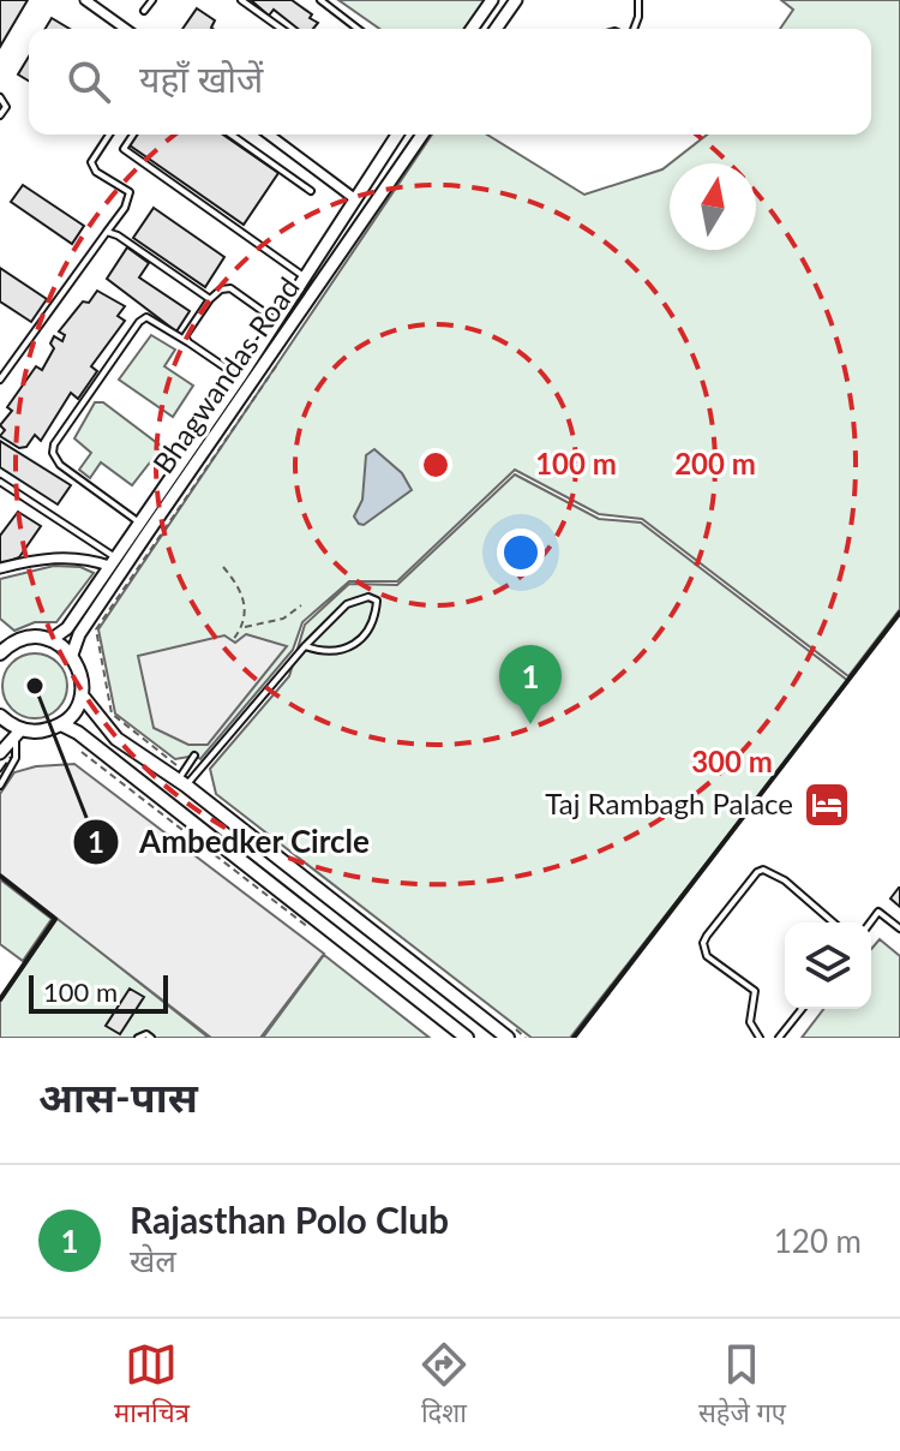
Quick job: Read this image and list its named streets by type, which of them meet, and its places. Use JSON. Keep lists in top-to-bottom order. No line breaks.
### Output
{"streets":{"street":["Bhagwandas Road"]},"places":{"other":["Ambedker Circle"],"hotel":["Taj Rambagh Palace"]},"scale_bar":"100 m","north":"top","page":{"search":"यहाँ खोजें","pins":"1","scale":"100 m","heading":"आस-पास","list":[{"mark":"1","name":"Rajasthan Polo Club","note":"खेल","value":"120 m"}],"nav":["मानचित्र","दिशा","सहेजे गए"]},"rings":["100 m","200 m","300 m"]}
